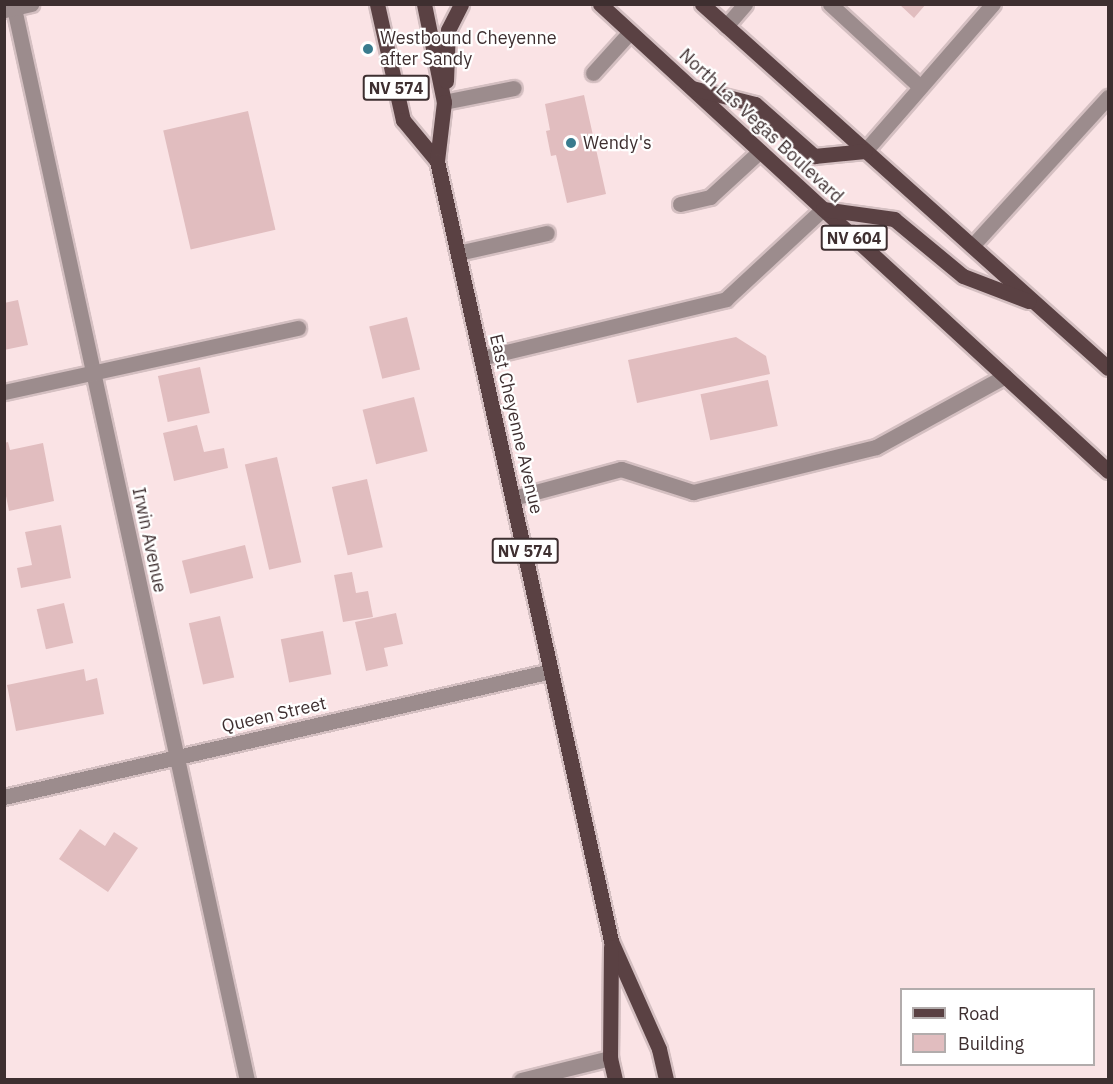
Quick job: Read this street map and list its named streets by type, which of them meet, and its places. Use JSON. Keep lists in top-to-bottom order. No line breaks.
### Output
{"streets":{"main road":["NV 574","North Las Vegas Boulevard","NV 604","East Cheyenne Avenue"],"street":["Irwin Avenue","Queen Street"]},"crossings":[["East Cheyenne Avenue","Queen Street"],["Irwin Avenue","Queen Street"]],"places":["Westbound Cheyenne after Sandy","Wendy's"],"legend":["Road","Building"]}
